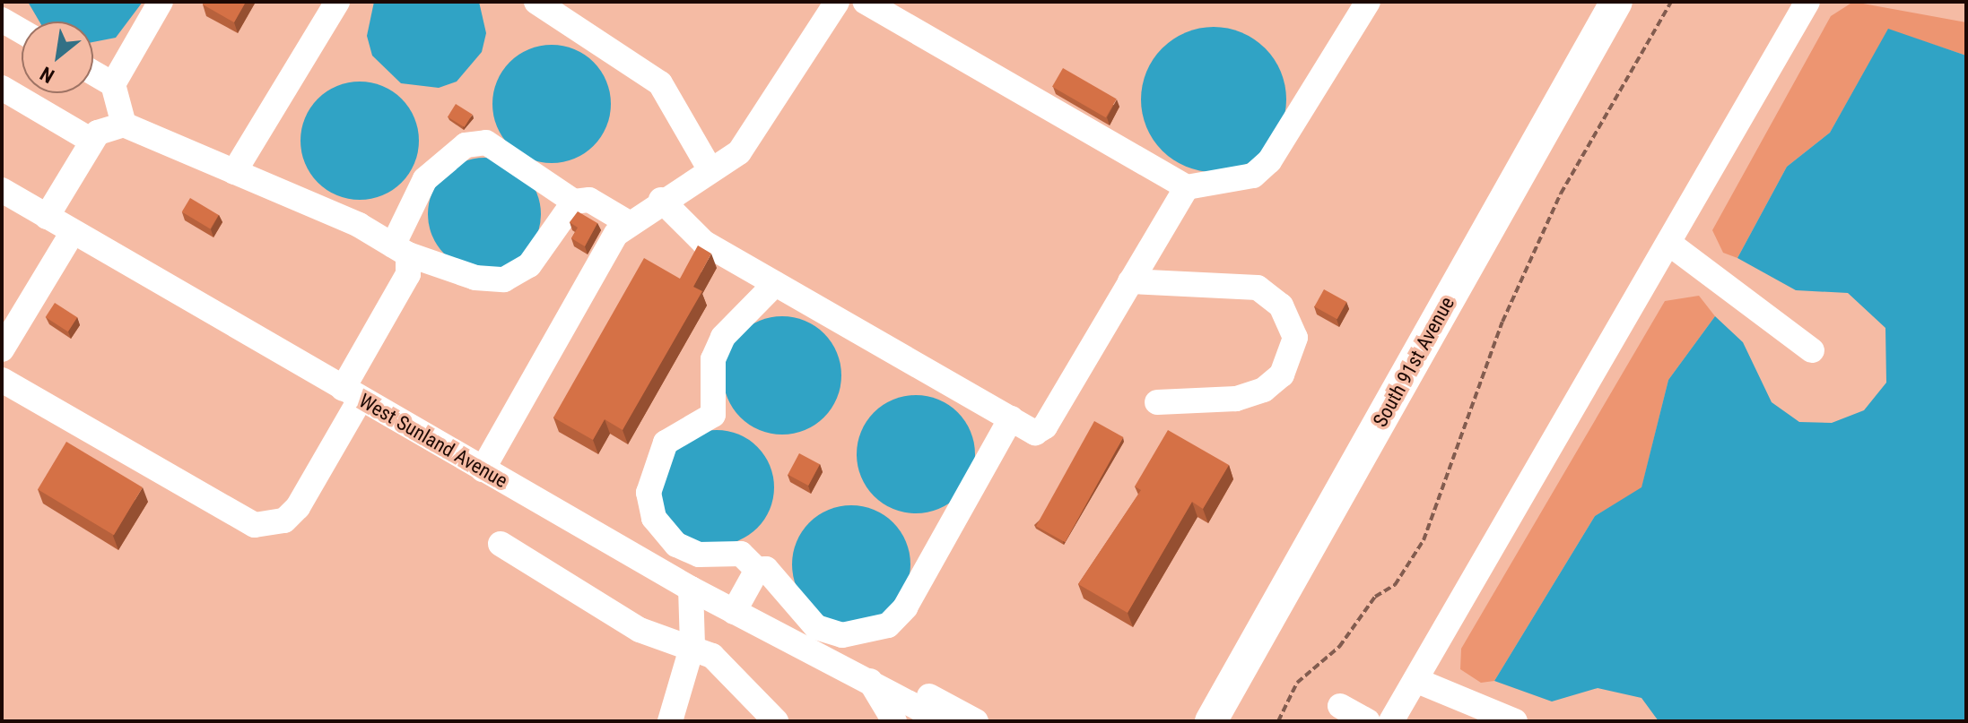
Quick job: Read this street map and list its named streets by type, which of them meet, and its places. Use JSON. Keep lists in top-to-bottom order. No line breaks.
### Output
{"streets":{"main road":["South 91st Avenue"],"street":["West Sunland Avenue"]},"north":"bottom left"}
